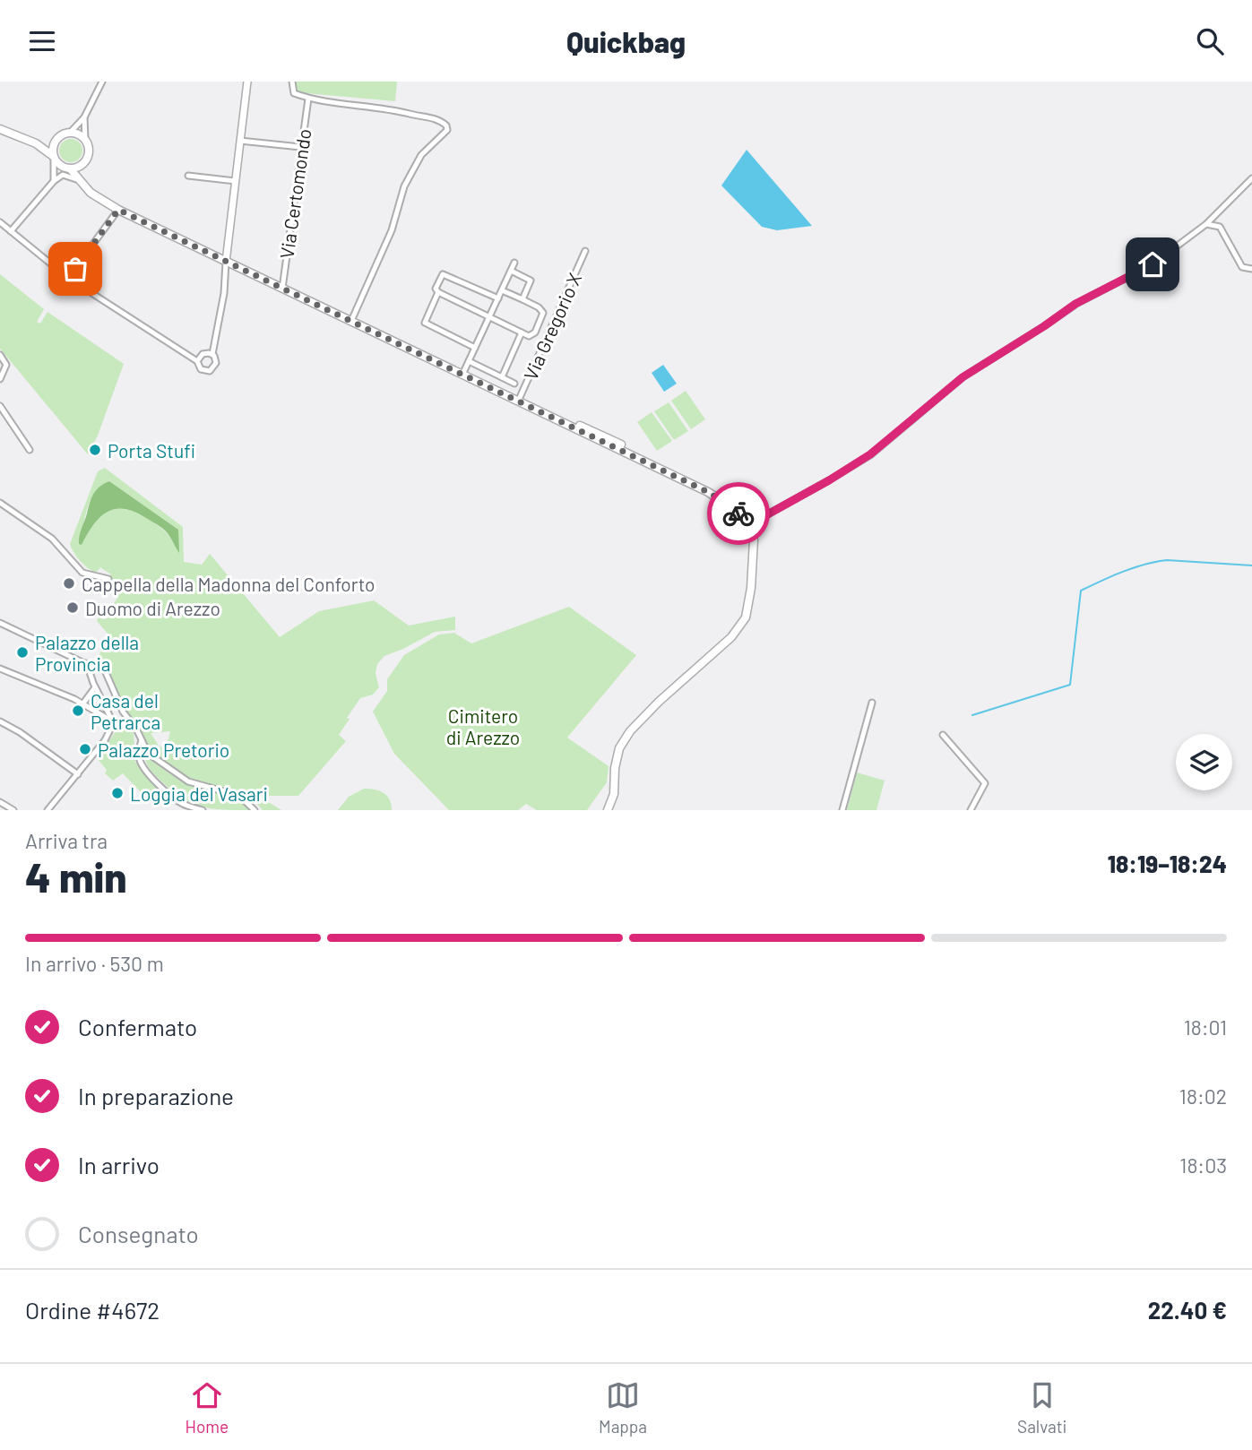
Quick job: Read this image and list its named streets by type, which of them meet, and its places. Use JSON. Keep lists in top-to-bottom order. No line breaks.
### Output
{"streets":{"street":["Via Certomondo","Via Gregorio X"]},"parks":["Cimitero di Arezzo"],"places":["Porta Stufi","Cappella della Madonna del Conforto","Duomo di Arezzo","Palazzo della Provincia","Casa del Petrarca","Palazzo Pretorio","Loggia del Vasari"],"page":{"header":"Quickbag","heading":["4 min","Arriva tra","18:19–18:24"],"panel":["Ordine #4672","22.40 €"],"bar":"In arrivo · 530 m","list":[["Confermato","18:01"],["In preparazione","18:02"],["In arrivo","18:03"],"Consegnato"],"tabs":["Home","Mappa","Salvati"]}}
